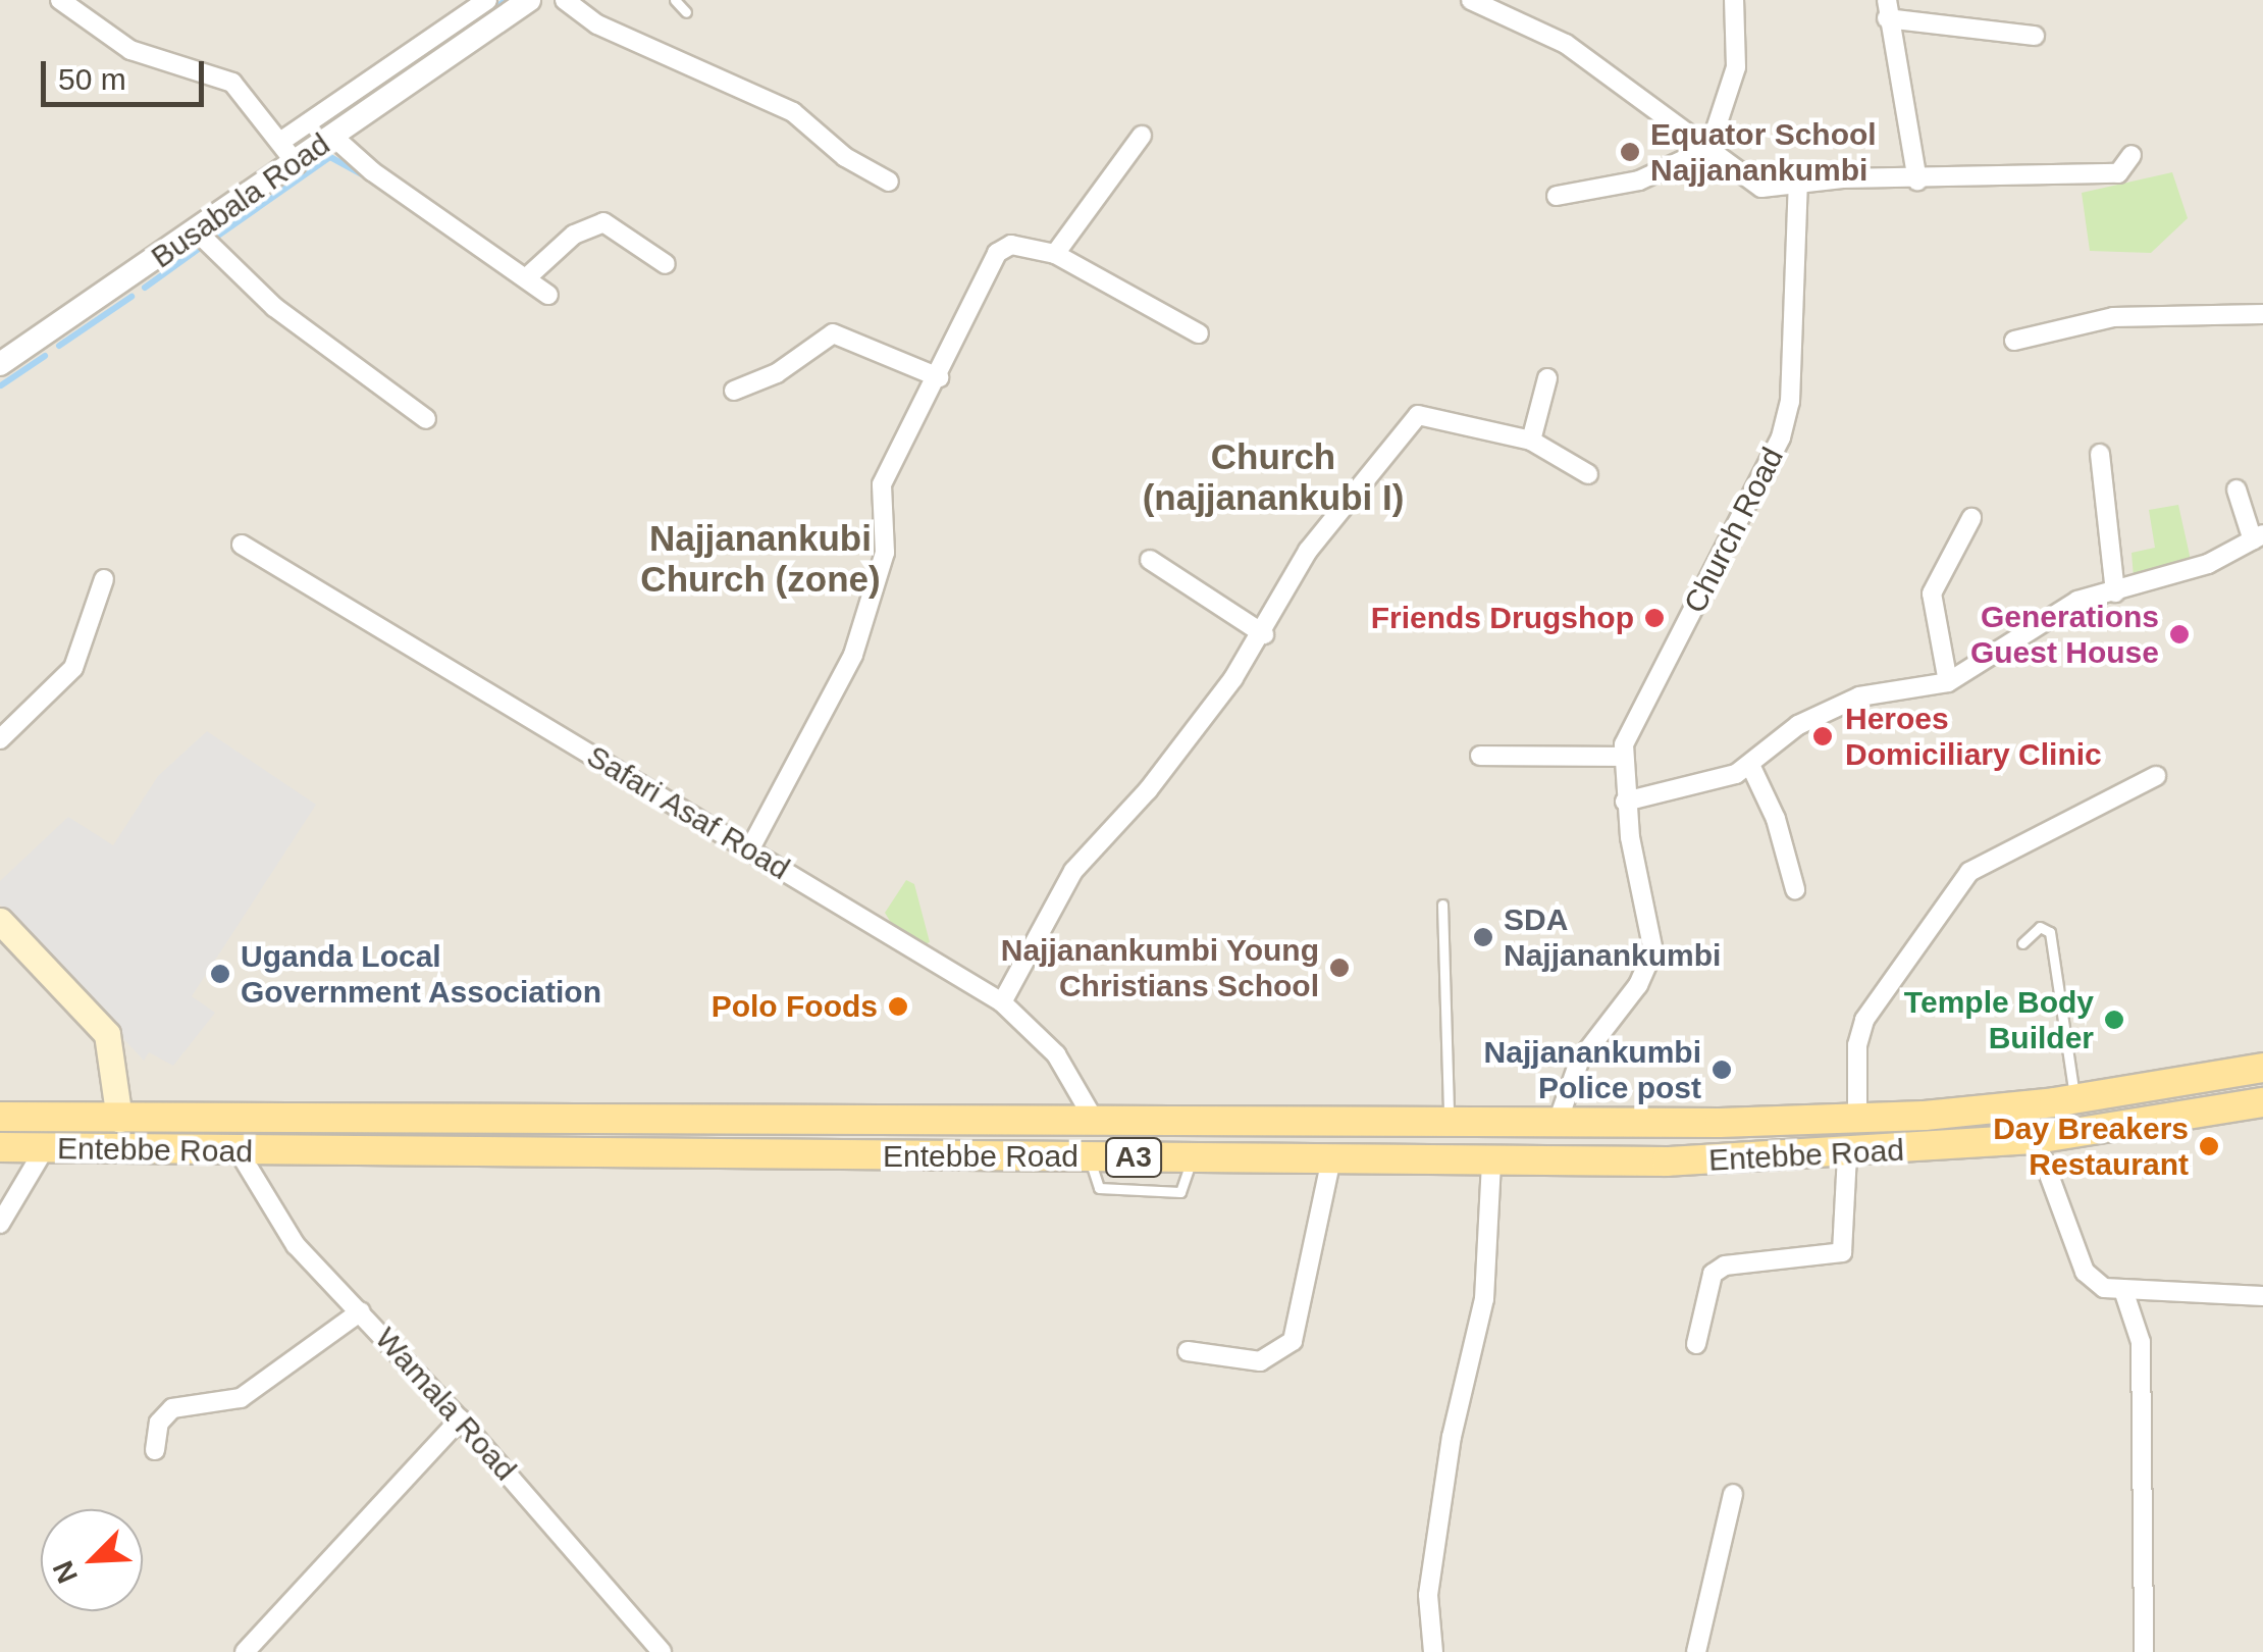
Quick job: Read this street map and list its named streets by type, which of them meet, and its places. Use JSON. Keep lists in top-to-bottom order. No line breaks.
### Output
{"streets":{"main road":["Entebbe Road","A3"],"street":["Busabala Road","Church Road","Safari Asaf Road","Wamala Road"]},"crossings":[["Church Road","Entebbe Road"],["Safari Asaf Road","Entebbe Road"],["Entebbe Road","Wamala Road"]],"districts":["Church (najjanankubi I)","Najjanankubi Church (zone)"],"places":["Equator School Najjanankumbi","Friends Drugshop","Generations Guest House","Heroes Domiciliary Clinic","SDA Najjanankumbi","Najjanankumbi Young Christians School","Uganda Local Government Association","Polo Foods","Temple Body Builder","Najjanankumbi Police post","Day Breakers Restaurant"],"scale_bar":"50 m","north":"bottom left"}
